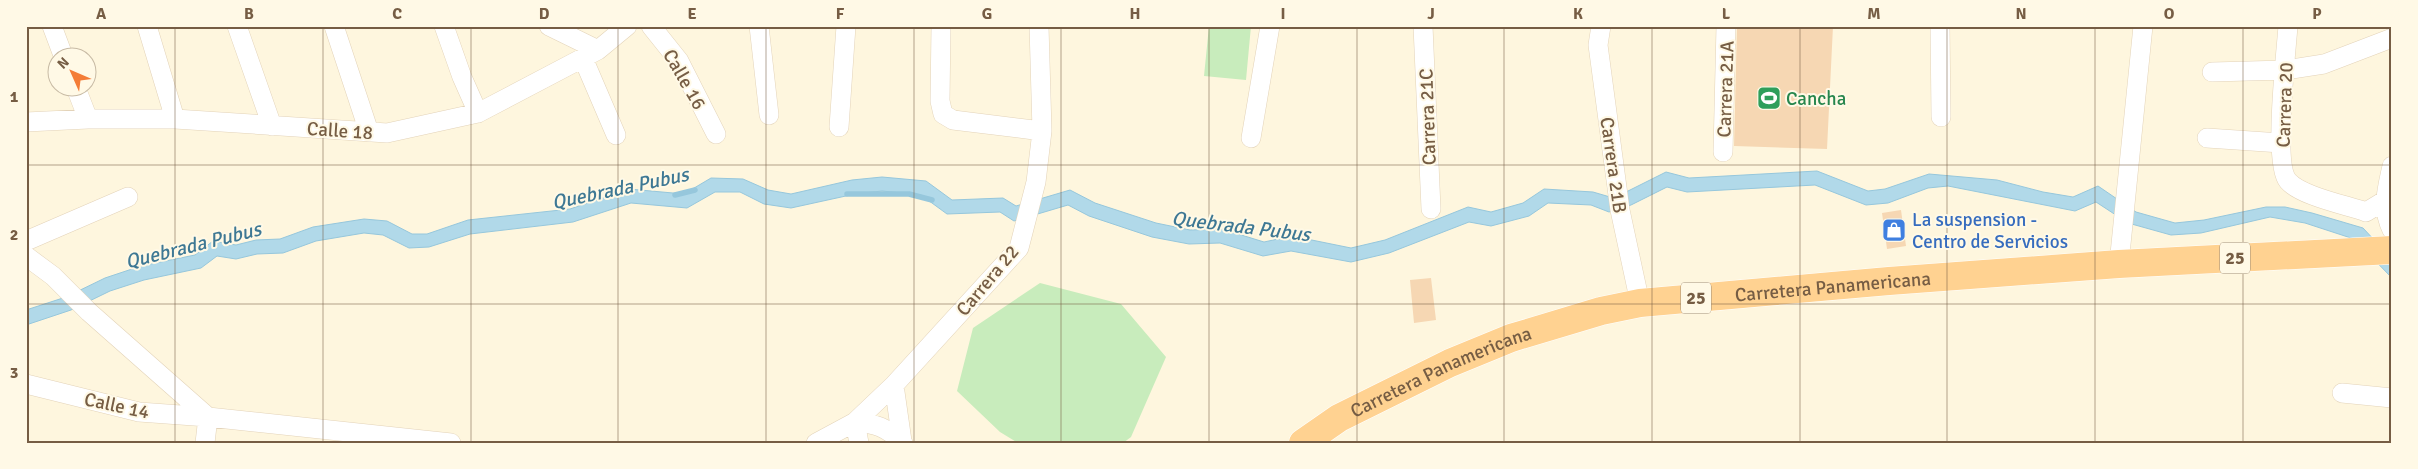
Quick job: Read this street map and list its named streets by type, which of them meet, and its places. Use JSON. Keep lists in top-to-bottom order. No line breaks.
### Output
{"streets":{"highway":["25","Carretera Panamericana"],"street":["Calle 16","Carrera 21A","Carrera 20","Carrera 21C","Calle 18","Carrera 21B","Carrera 22","Calle 14"]},"crossings":[["Carrera 21B","Carretera Panamericana"]],"water":["Quebrada Pubus"],"places":{"sports":["Cancha"],"shop":["La suspension - Centro de Servicios"]},"north":"top left","grid":{"columns":["A","B","C","D","E","F","G","H","I","J","K","L","M","N","O","P"],"rows":["1","2","3"]}}
